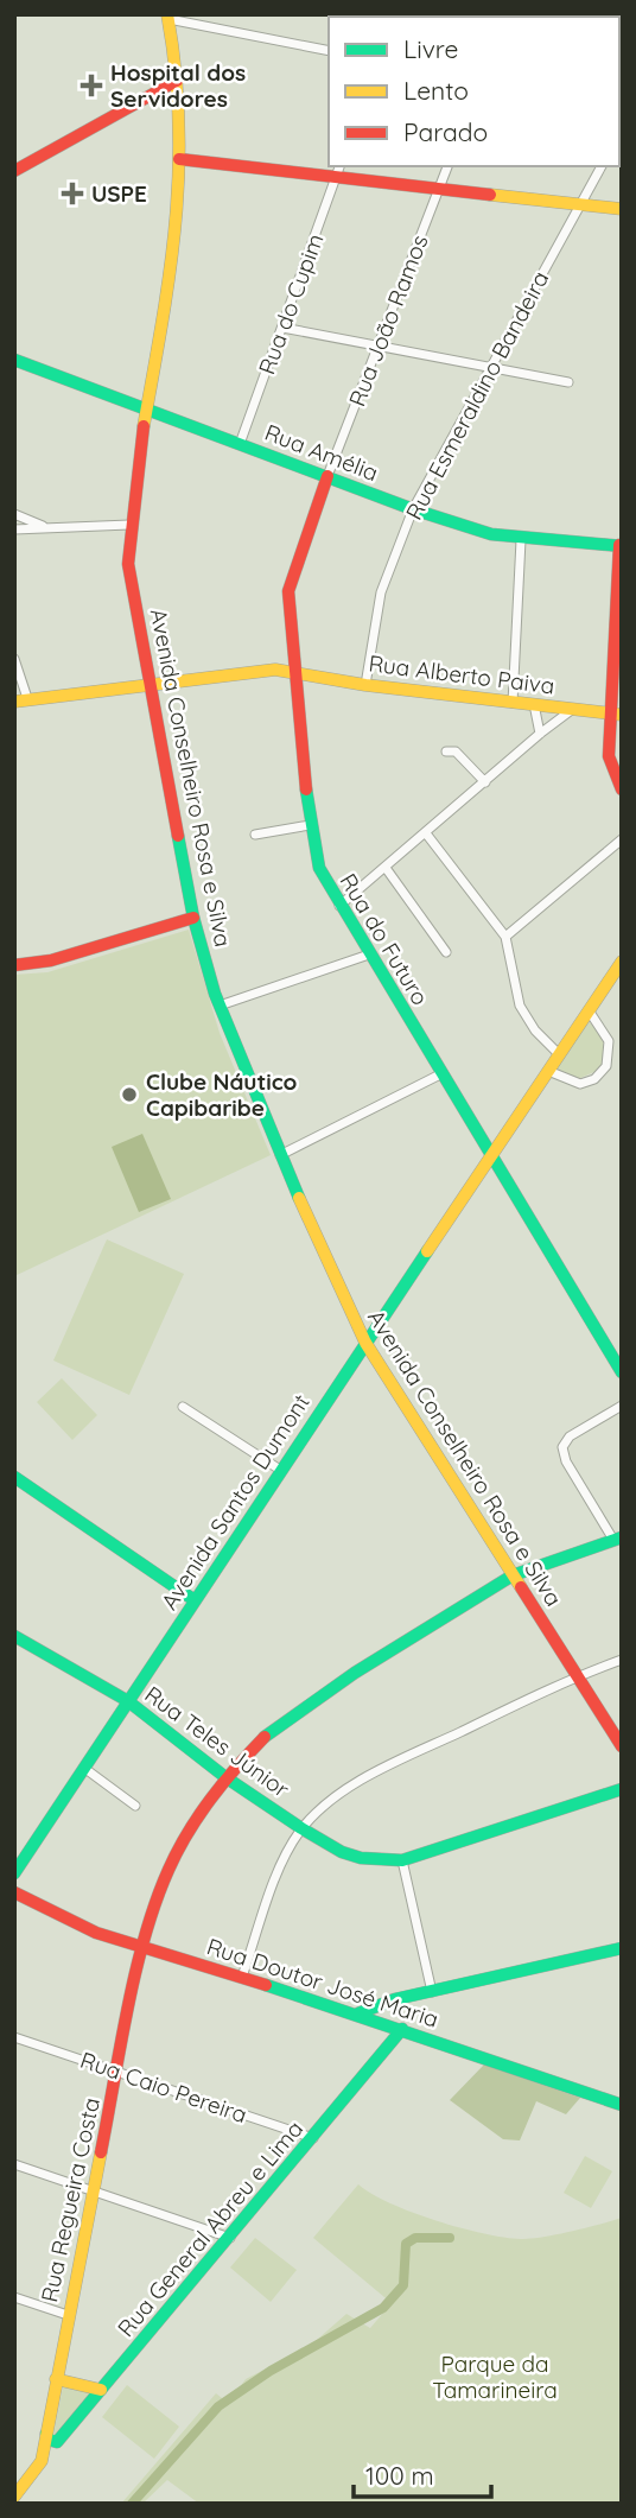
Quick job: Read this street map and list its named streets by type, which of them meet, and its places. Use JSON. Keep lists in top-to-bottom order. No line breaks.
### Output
{"streets":{"street":["Rua do Cupim","Rua João Ramos","Rua Esmeraldino Bandeira","Rua Amélia","Rua Alberto Paiva","Avenida Conselheiro Rosa e Silva","Rua do Futuro","Avenida Santos Dumont","Rua Teles Júnior","Rua Doutor José Maria","Rua Caio Pereira","Rua Regueira Costa","Rua General Abreu e Lima"]},"crossings":[["Rua do Cupim","Rua Amélia"],["Rua João Ramos","Rua Amélia"],["Rua João Ramos","Rua do Futuro"],["Rua Esmeraldino Bandeira","Rua Amélia"],["Rua Esmeraldino Bandeira","Rua Alberto Paiva"],["Rua Amélia","Avenida Conselheiro Rosa e Silva"],["Rua Amélia","Rua do Futuro"],["Rua Alberto Paiva","Avenida Conselheiro Rosa e Silva"],["Rua Alberto Paiva","Rua do Futuro"],["Avenida Conselheiro Rosa e Silva","Avenida Santos Dumont"],["Avenida Conselheiro Rosa e Silva","Rua Regueira Costa"],["Rua do Futuro","Avenida Santos Dumont"],["Avenida Santos Dumont","Rua Teles Júnior"],["Rua Teles Júnior","Rua Regueira Costa"],["Rua Doutor José Maria","Rua Regueira Costa"],["Rua Doutor José Maria","Rua General Abreu e Lima"],["Rua Caio Pereira","Rua Regueira Costa"],["Rua Caio Pereira","Rua General Abreu e Lima"],["Rua Regueira Costa","Rua General Abreu e Lima"]],"parks":["Parque da Tamarineira"],"places":{"health":["Hospital dos Servidores","USPE"],"other":["Clube Náutico Capibaribe"]},"legend":["Livre","Lento","Parado"],"scale_bar":"100 m"}
